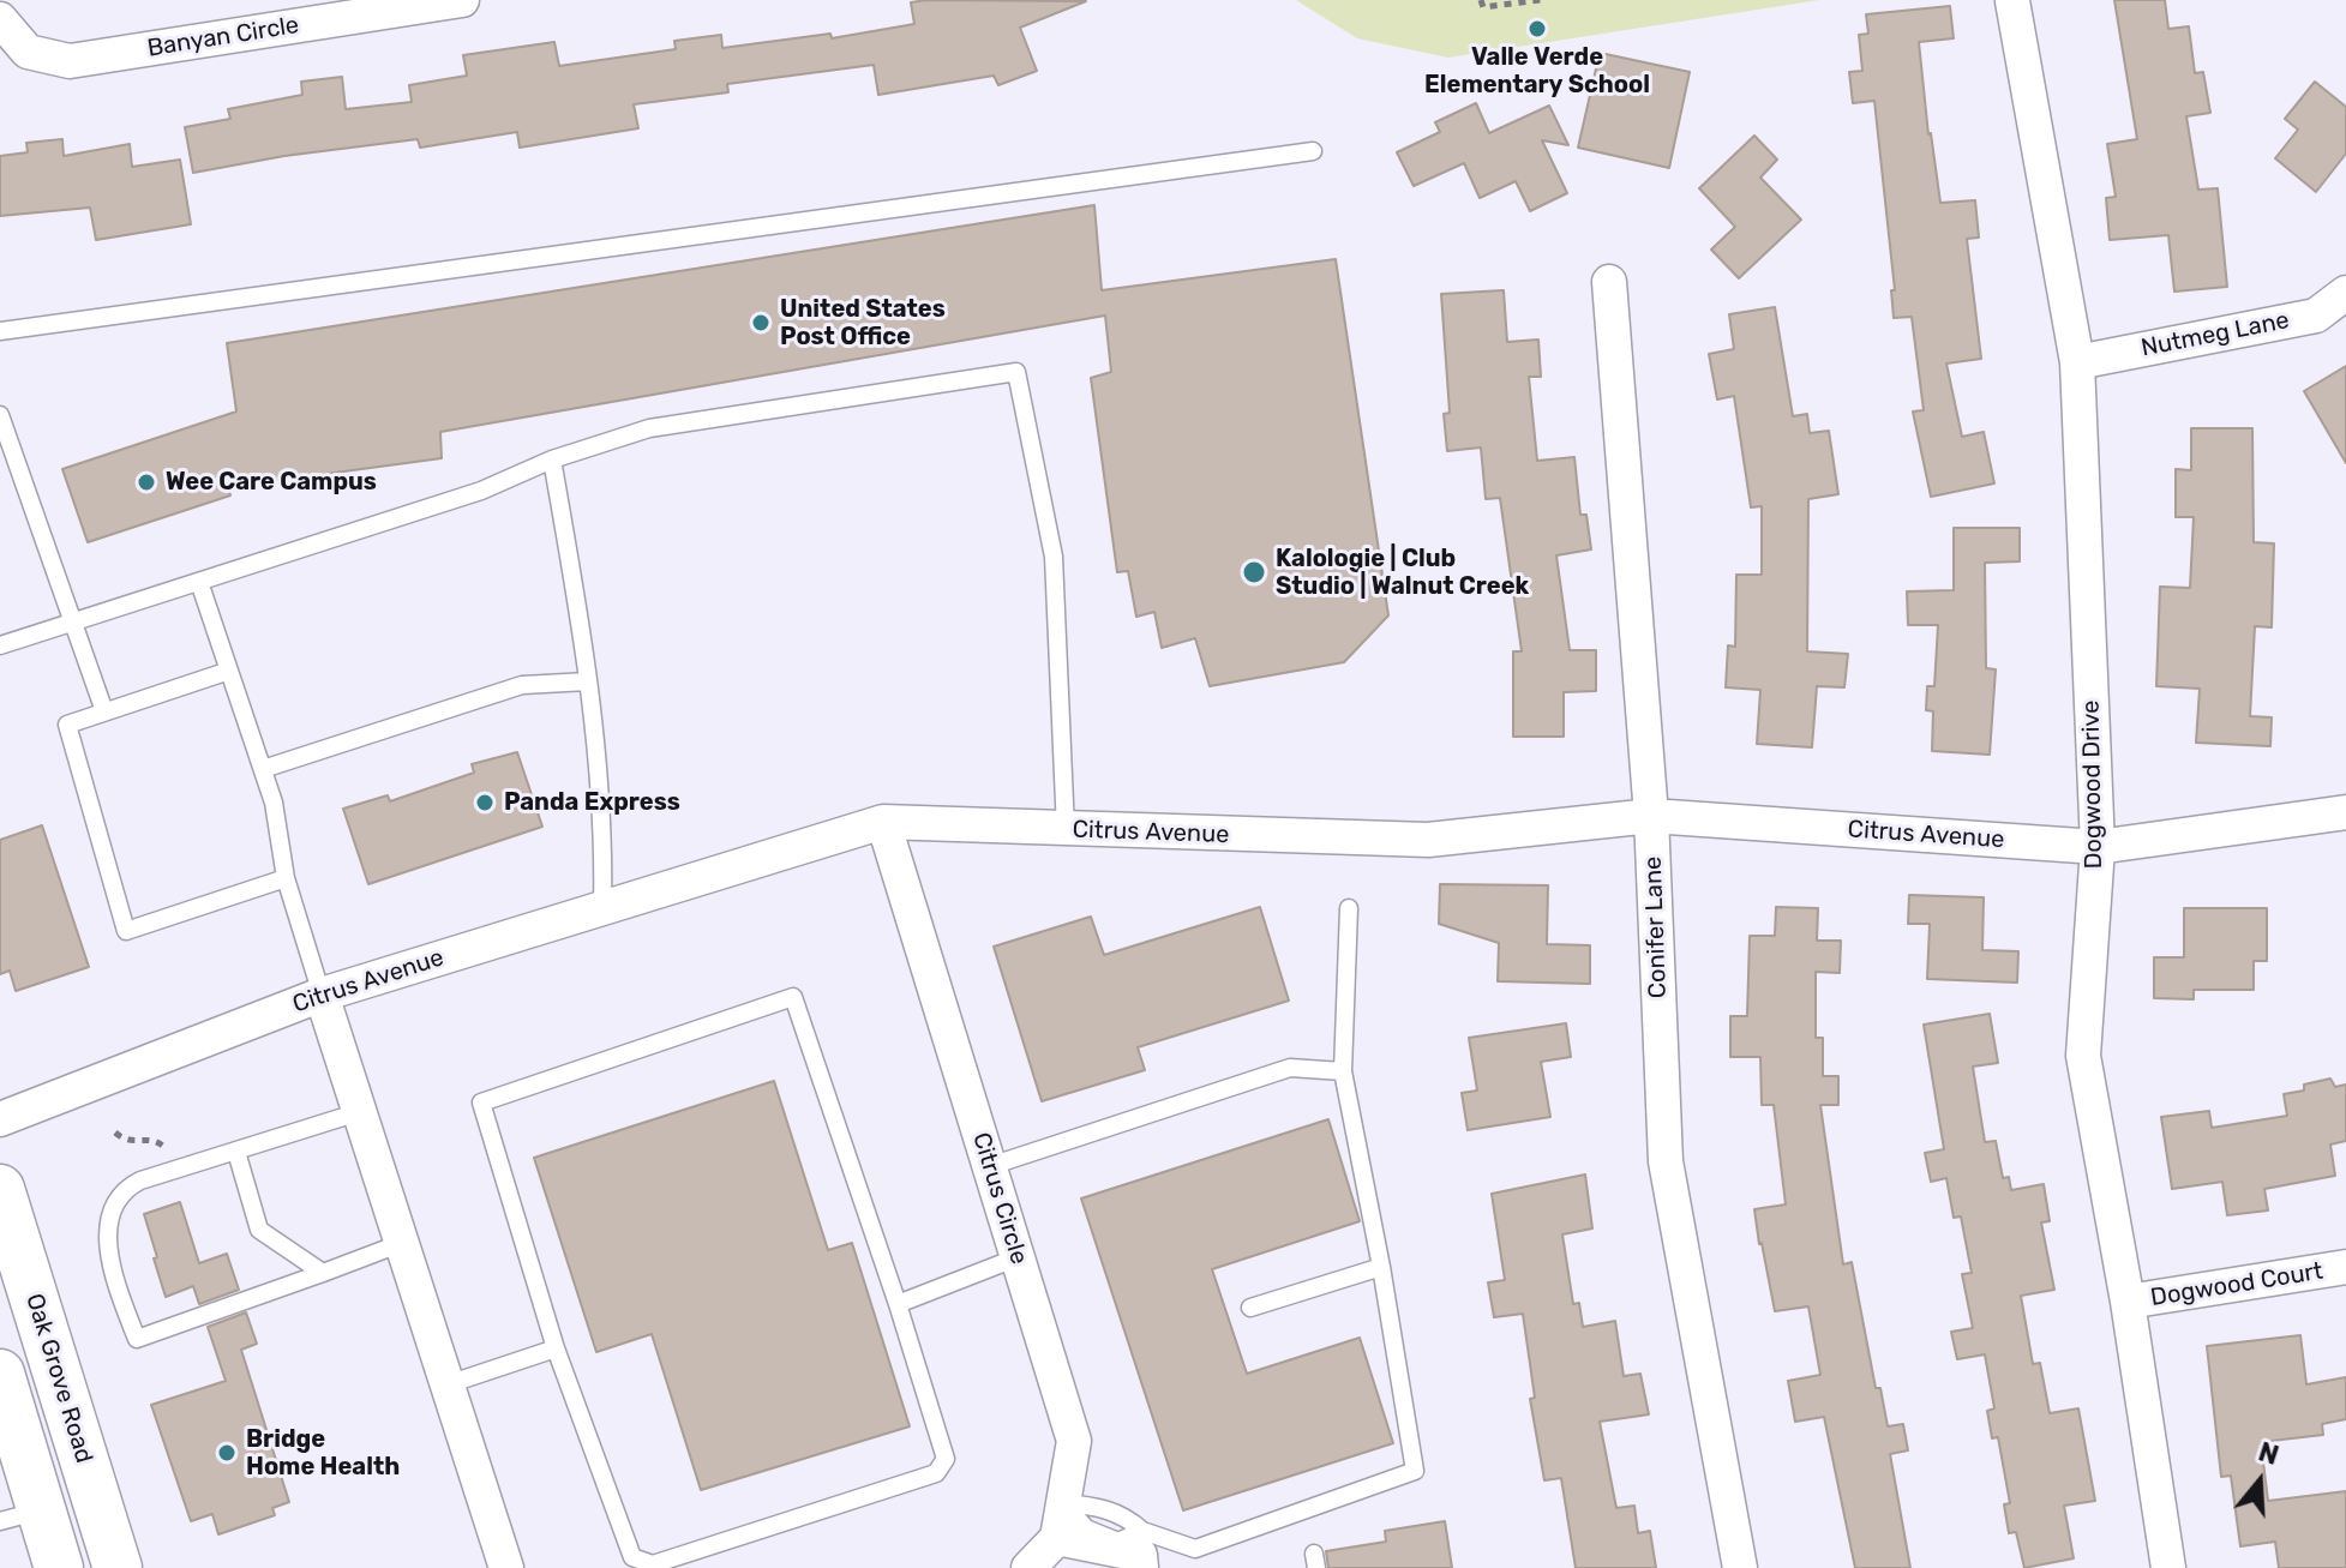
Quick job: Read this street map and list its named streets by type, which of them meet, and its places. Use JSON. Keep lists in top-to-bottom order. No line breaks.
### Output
{"streets":{"main road":["Oak Grove Road"],"street":["Banyan Circle","Nutmeg Lane","Dogwood Drive","Citrus Avenue","Conifer Lane","Citrus Circle","Dogwood Court"]},"crossings":[["Nutmeg Lane","Dogwood Drive"],["Dogwood Drive","Citrus Avenue"],["Dogwood Drive","Dogwood Court"],["Citrus Avenue","Conifer Lane"],["Citrus Avenue","Citrus Circle"]],"places":["Valle Verde Elementary School","United States Post Office","Wee Care Campus","Kalologie | Club Studio | Walnut Creek","Panda Express","Bridge Home Health"],"north":"top"}
